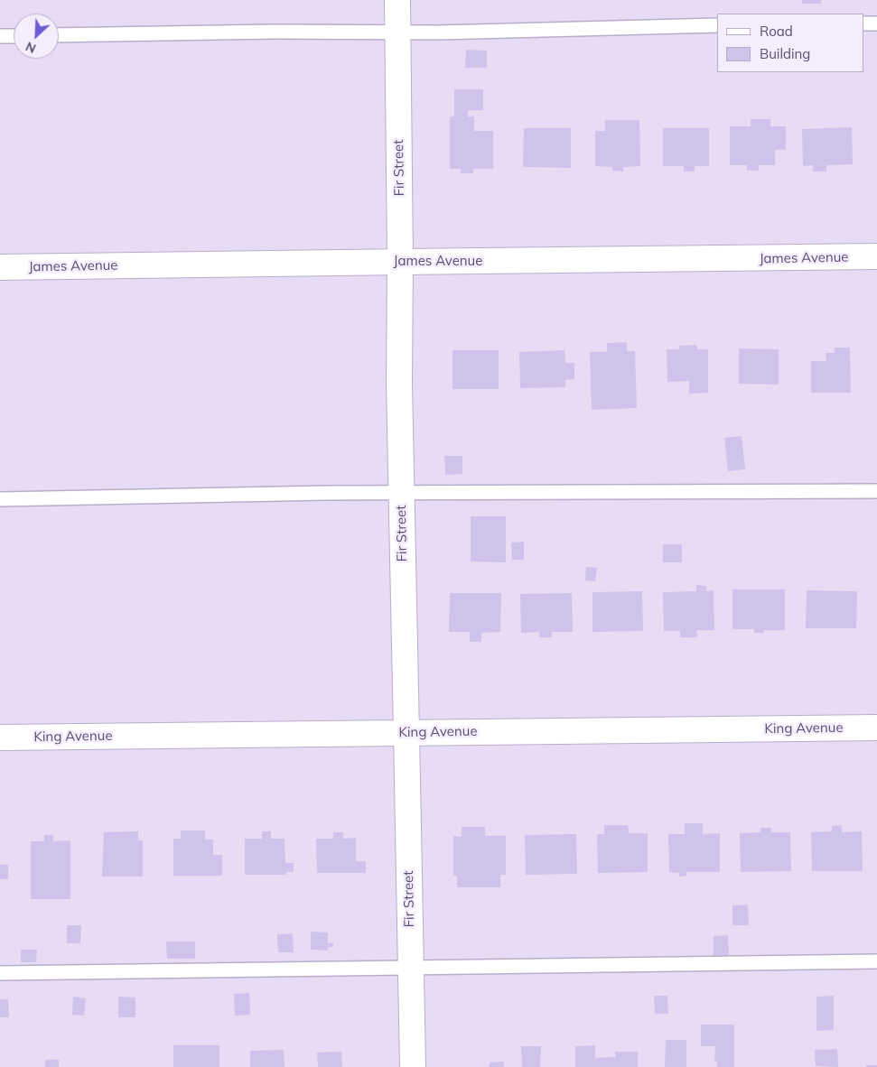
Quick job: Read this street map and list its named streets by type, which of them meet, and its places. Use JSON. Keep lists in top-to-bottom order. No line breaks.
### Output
{"streets":{"street":["Fir Street","James Avenue","King Avenue"]},"crossings":[["Fir Street","James Avenue"],["Fir Street","King Avenue"]],"legend":["Road","Building"],"north":"bottom left"}
